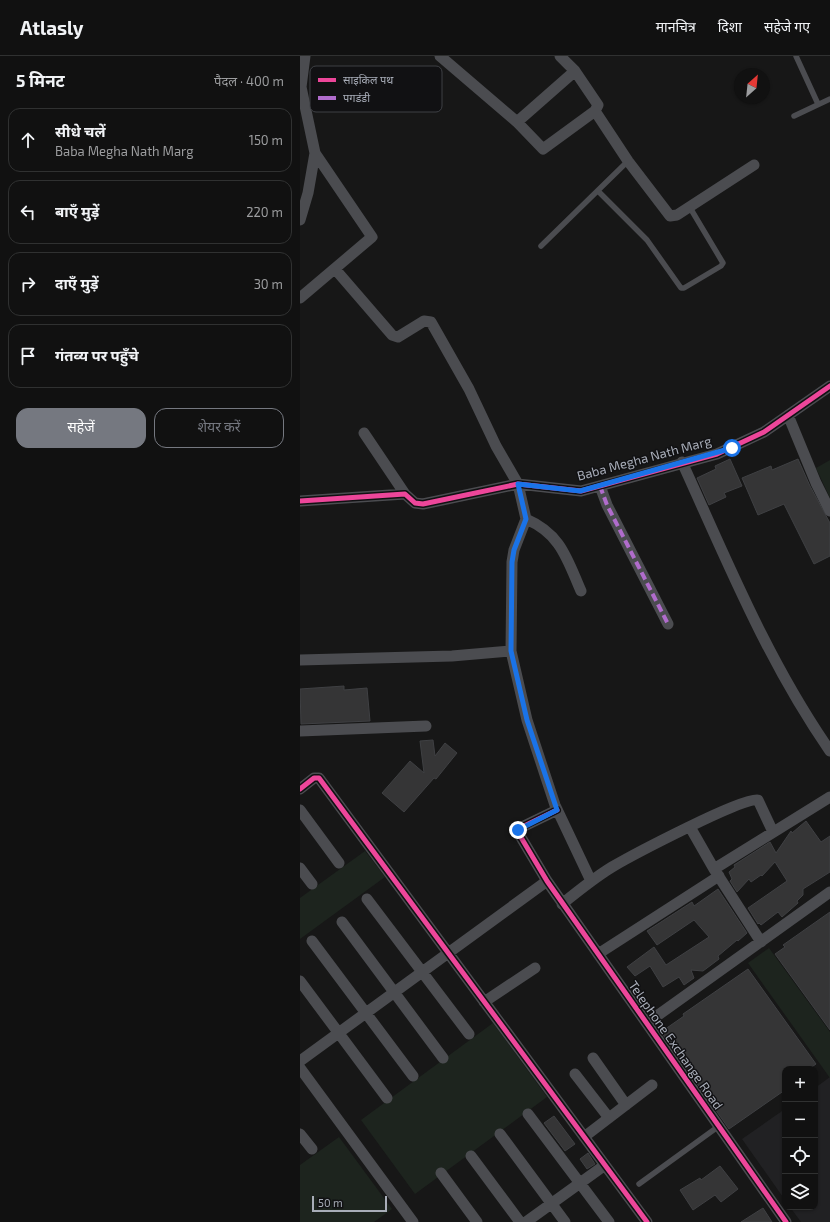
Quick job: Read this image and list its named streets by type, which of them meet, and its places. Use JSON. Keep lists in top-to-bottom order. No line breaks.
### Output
{"streets":{"street":["Baba Megha Nath Marg","Telephone Exchange Road"]},"legend":["साइकिल पथ","पगडंडी"],"scale_bar":"50 m","north":"top right","page":{"header":"Atlasly","nav":["मानचित्र","दिशा","सहेजे गए"],"heading":["5 मिनट","पैदल · 400 m"],"list":[["सीधे चलें","Baba Megha Nath Marg","150 m"],["बाएँ मुड़ें","220 m"],["दाएँ मुड़ें","30 m"],"गंतव्य पर पहुँचे"],"buttons":["सहेजें","शेयर करें"],"map_buttons":["+","−"],"scale":"50 m"}}
